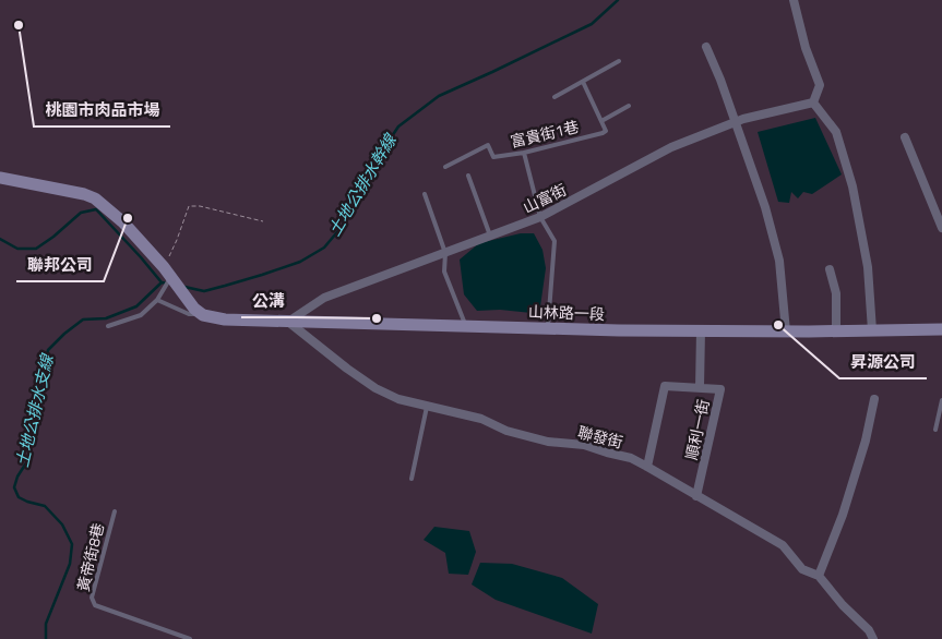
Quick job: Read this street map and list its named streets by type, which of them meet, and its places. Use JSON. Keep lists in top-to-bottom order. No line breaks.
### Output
{"streets":{"main road":["山林路一段"],"street":["山富街","順利一街","聯發街"],"lane":["富貴街1巷","黃帝街8巷"]},"crossings":[["山富街","山林路一段"],["山富街","聯發街"],["山林路一段","聯發街"],["順利一街","聯發街"]],"water":["土地公排水幹線","土地公排水支線"],"places":["桃園市肉品市場","聯邦公司","公溝","昇源公司"]}
